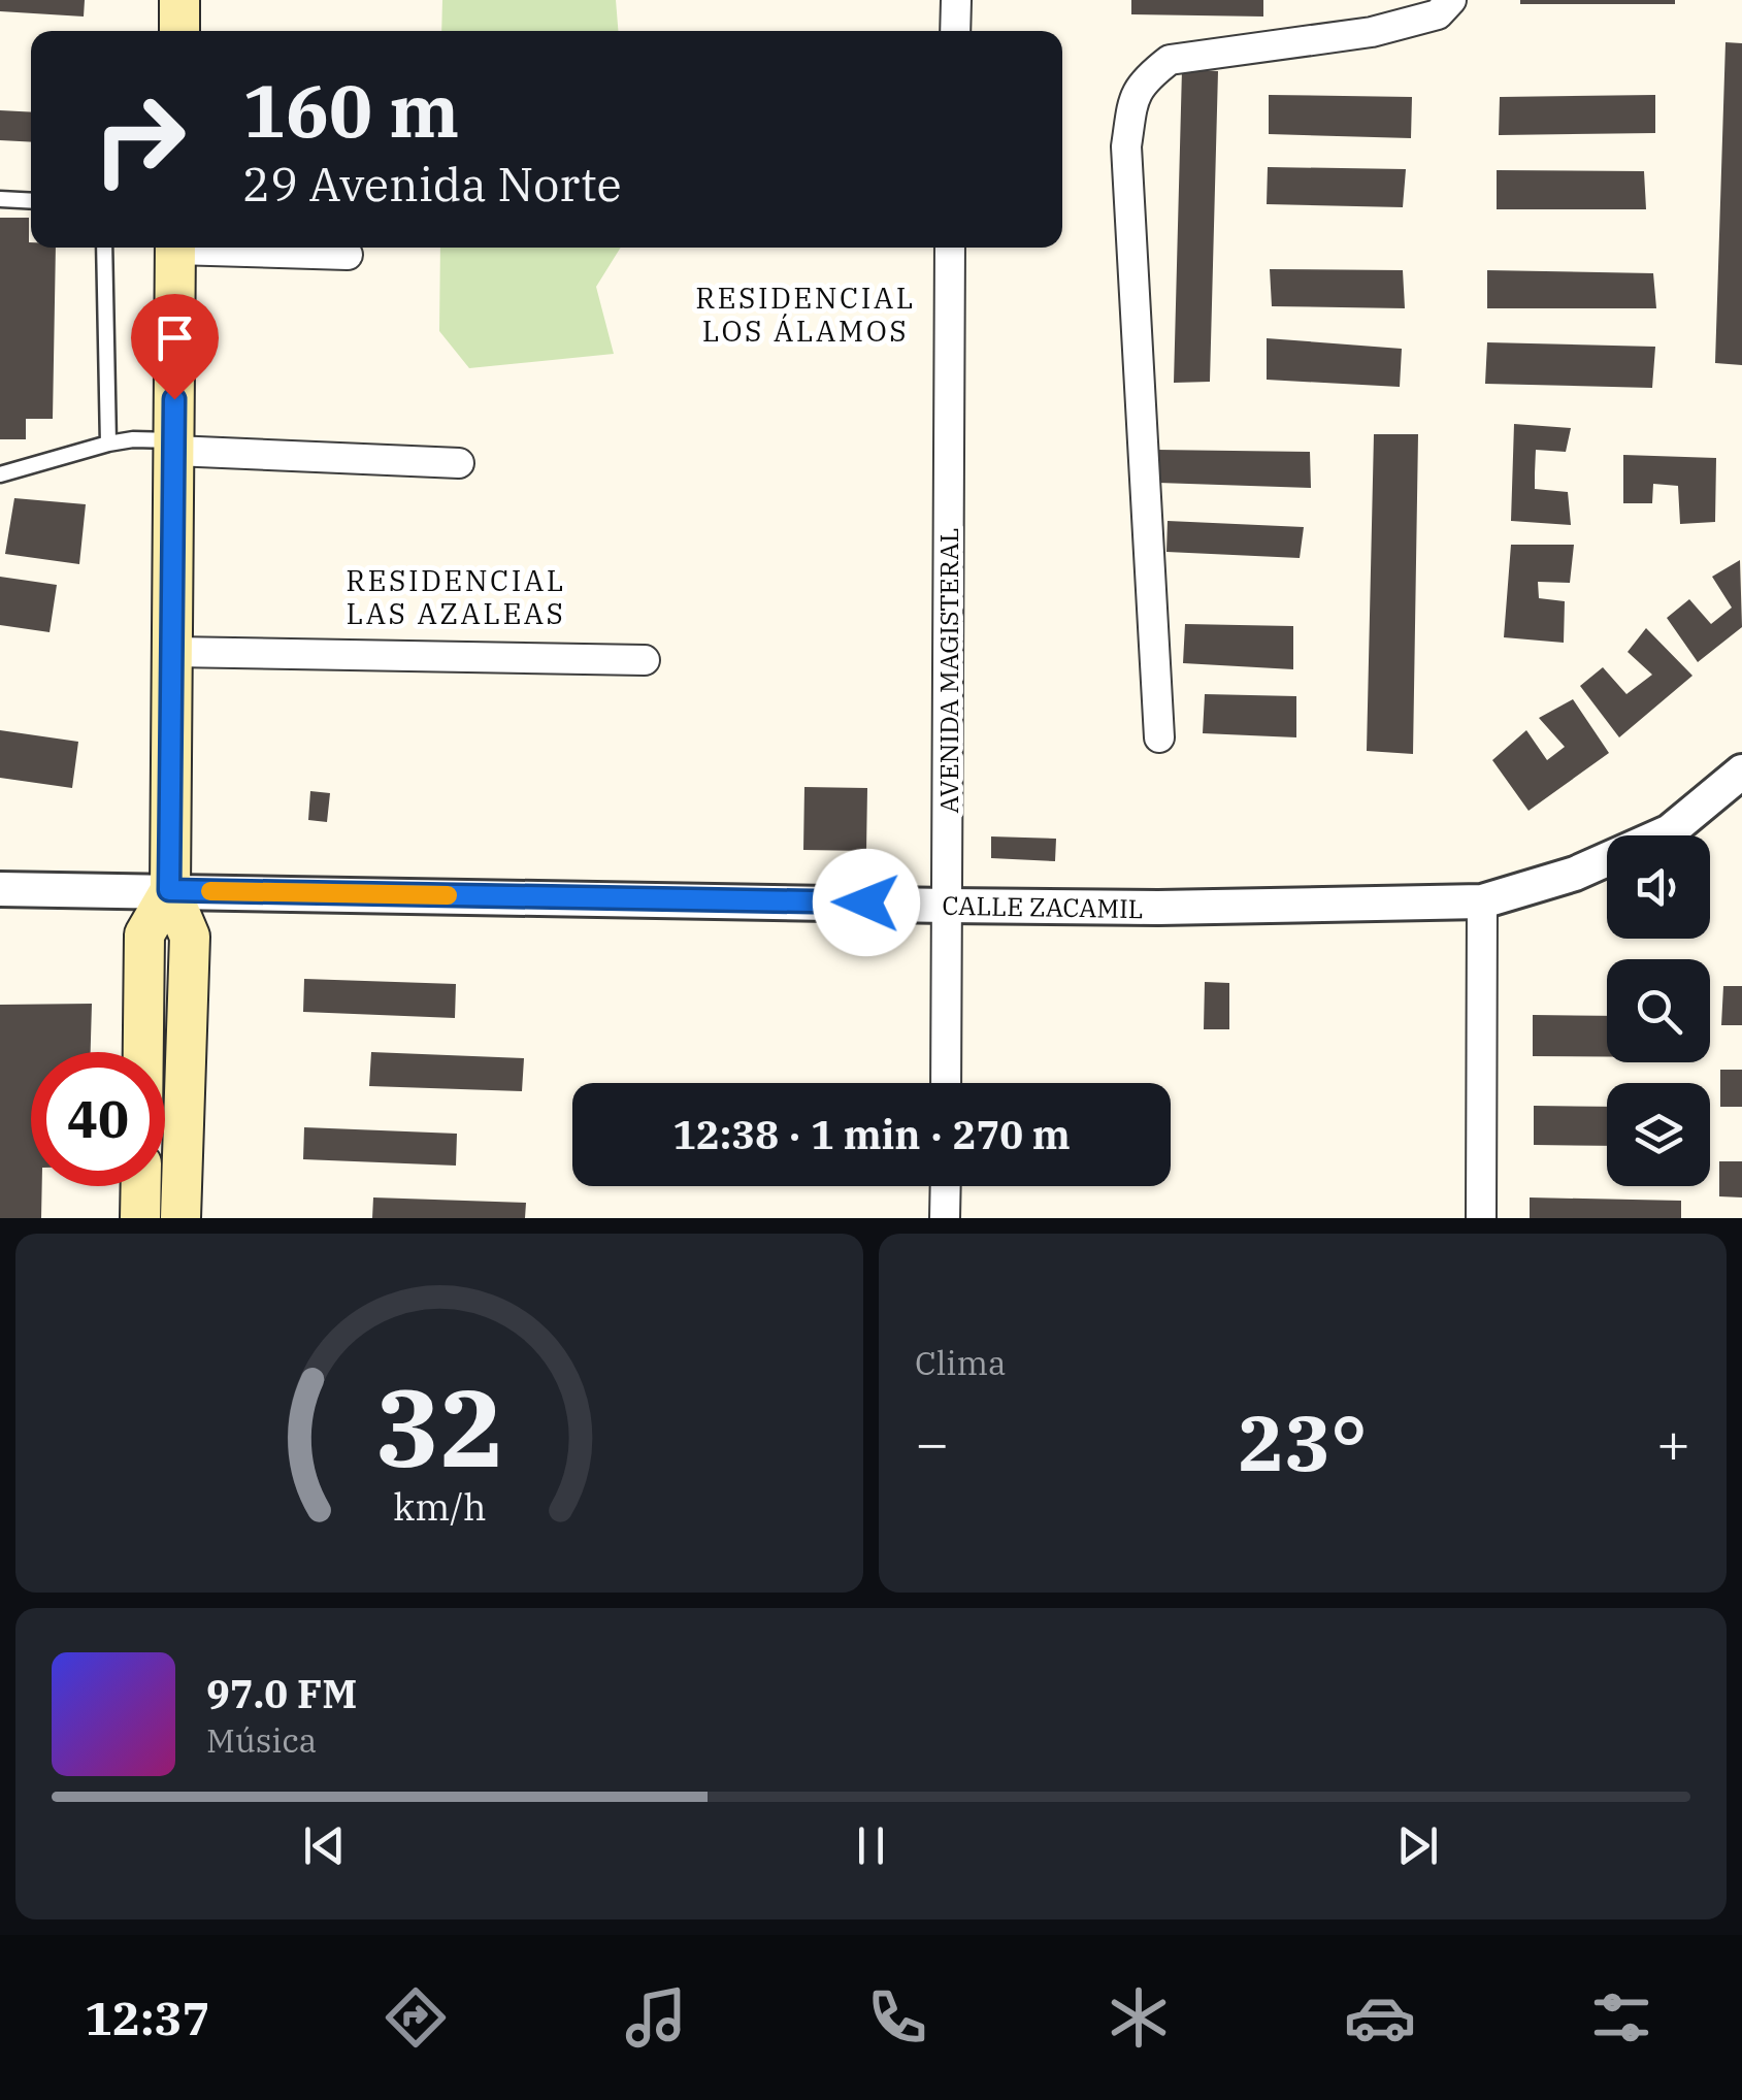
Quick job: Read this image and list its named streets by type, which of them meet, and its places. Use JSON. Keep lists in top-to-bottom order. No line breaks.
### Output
{"streets":{"street":["AVENIDA MAGISTERAL","CALLE ZACAMIL"]},"crossings":[["AVENIDA MAGISTERAL","CALLE ZACAMIL"]],"districts":["RESIDENCIAL LOS ÁLAMOS","RESIDENCIAL LAS AZALEAS"],"page":{"turn":["160 m","29 Avenida Norte"],"limit":"40","trip":"12:38 · 1 min · 270 m","tile":"Clima","heat":["−","23°","+"],"song":["97.0 FM","Música"],"tabs":"12:37","gauge":["32","km/h"]}}
